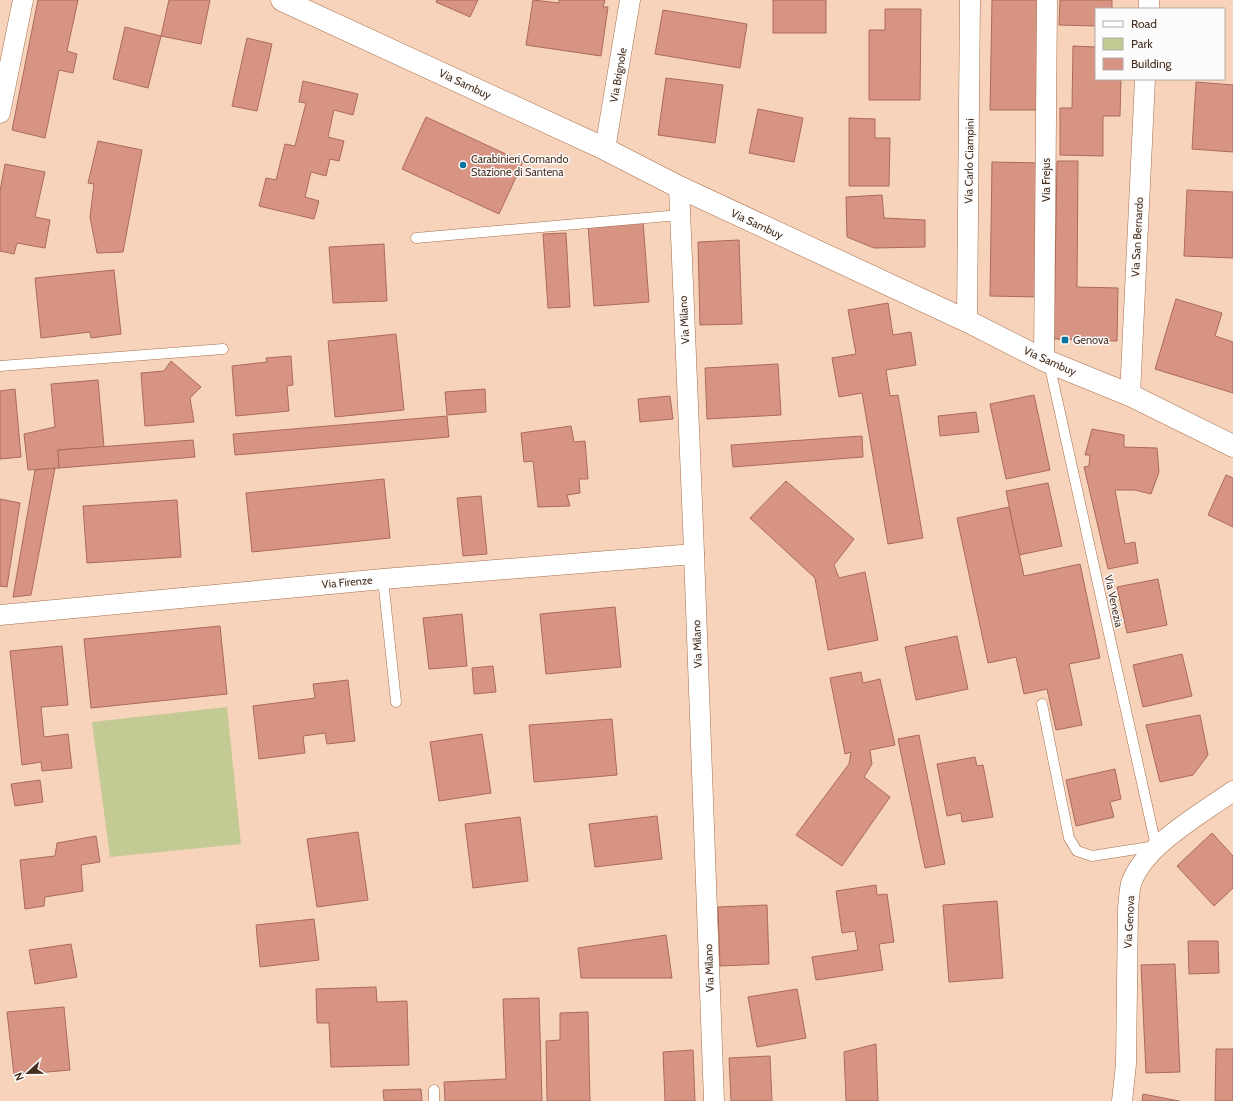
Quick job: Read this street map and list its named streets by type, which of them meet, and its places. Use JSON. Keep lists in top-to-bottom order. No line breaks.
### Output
{"streets":{"street":["Via Brignole","Via Sambuy","Via Carlo Ciampini","Via Frejus","Via San Bernardo","Via Milano","Via Firenze","Via Genova"],"lane":["Via Venezia"]},"crossings":[["Via Brignole","Via Sambuy"],["Via Sambuy","Via Carlo Ciampini"],["Via Sambuy","Via Frejus"],["Via Sambuy","Via San Bernardo"],["Via Sambuy","Via Milano"],["Via Sambuy","Via Venezia"],["Via Frejus","Via Venezia"],["Via Milano","Via Firenze"],["Via Venezia","Via Genova"]],"places":{"other":["Carabinieri Comando Stazione di Santena"],"transit":["Genova"]},"legend":["Road","Park","Building"],"north":"left"}
